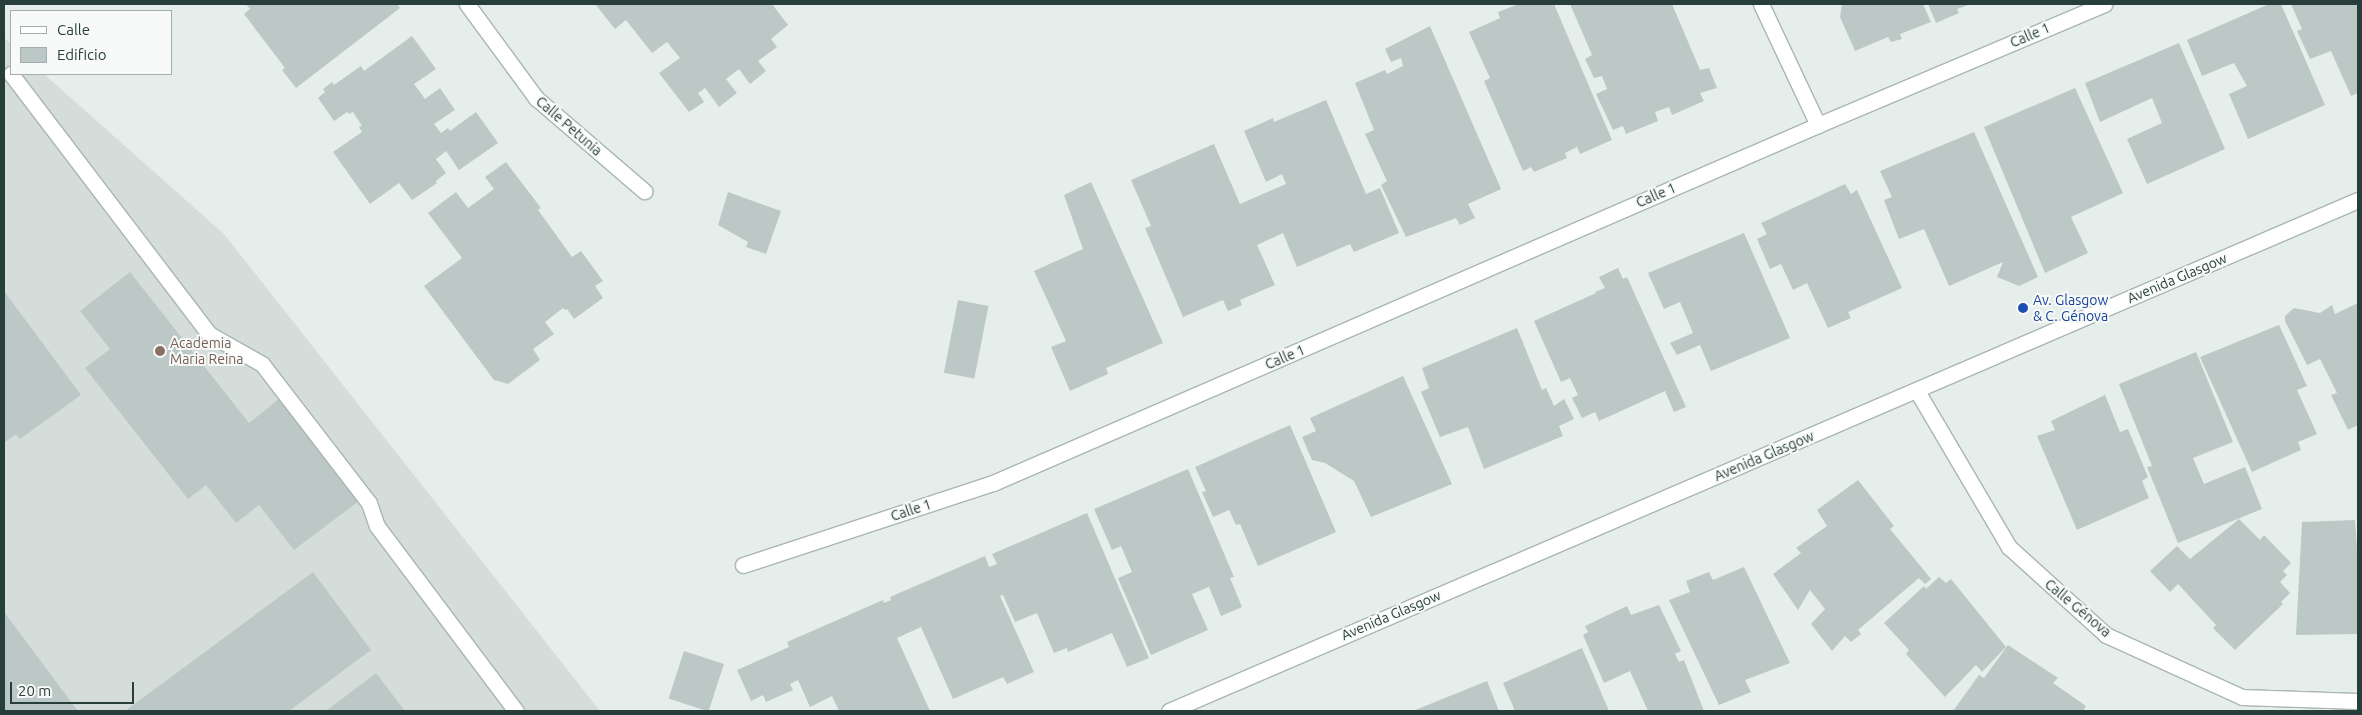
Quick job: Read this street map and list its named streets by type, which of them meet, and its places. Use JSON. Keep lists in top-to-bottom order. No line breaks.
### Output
{"streets":{"street":["Calle 1","Calle Petunia","Avenida Glasgow","Calle Génova"]},"crossings":[["Avenida Glasgow","Calle Génova"]],"places":["Av. Glasgow & C. Génova","Academia Maria Reina"],"legend":["Calle","Edificio"],"scale_bar":"20 m"}
